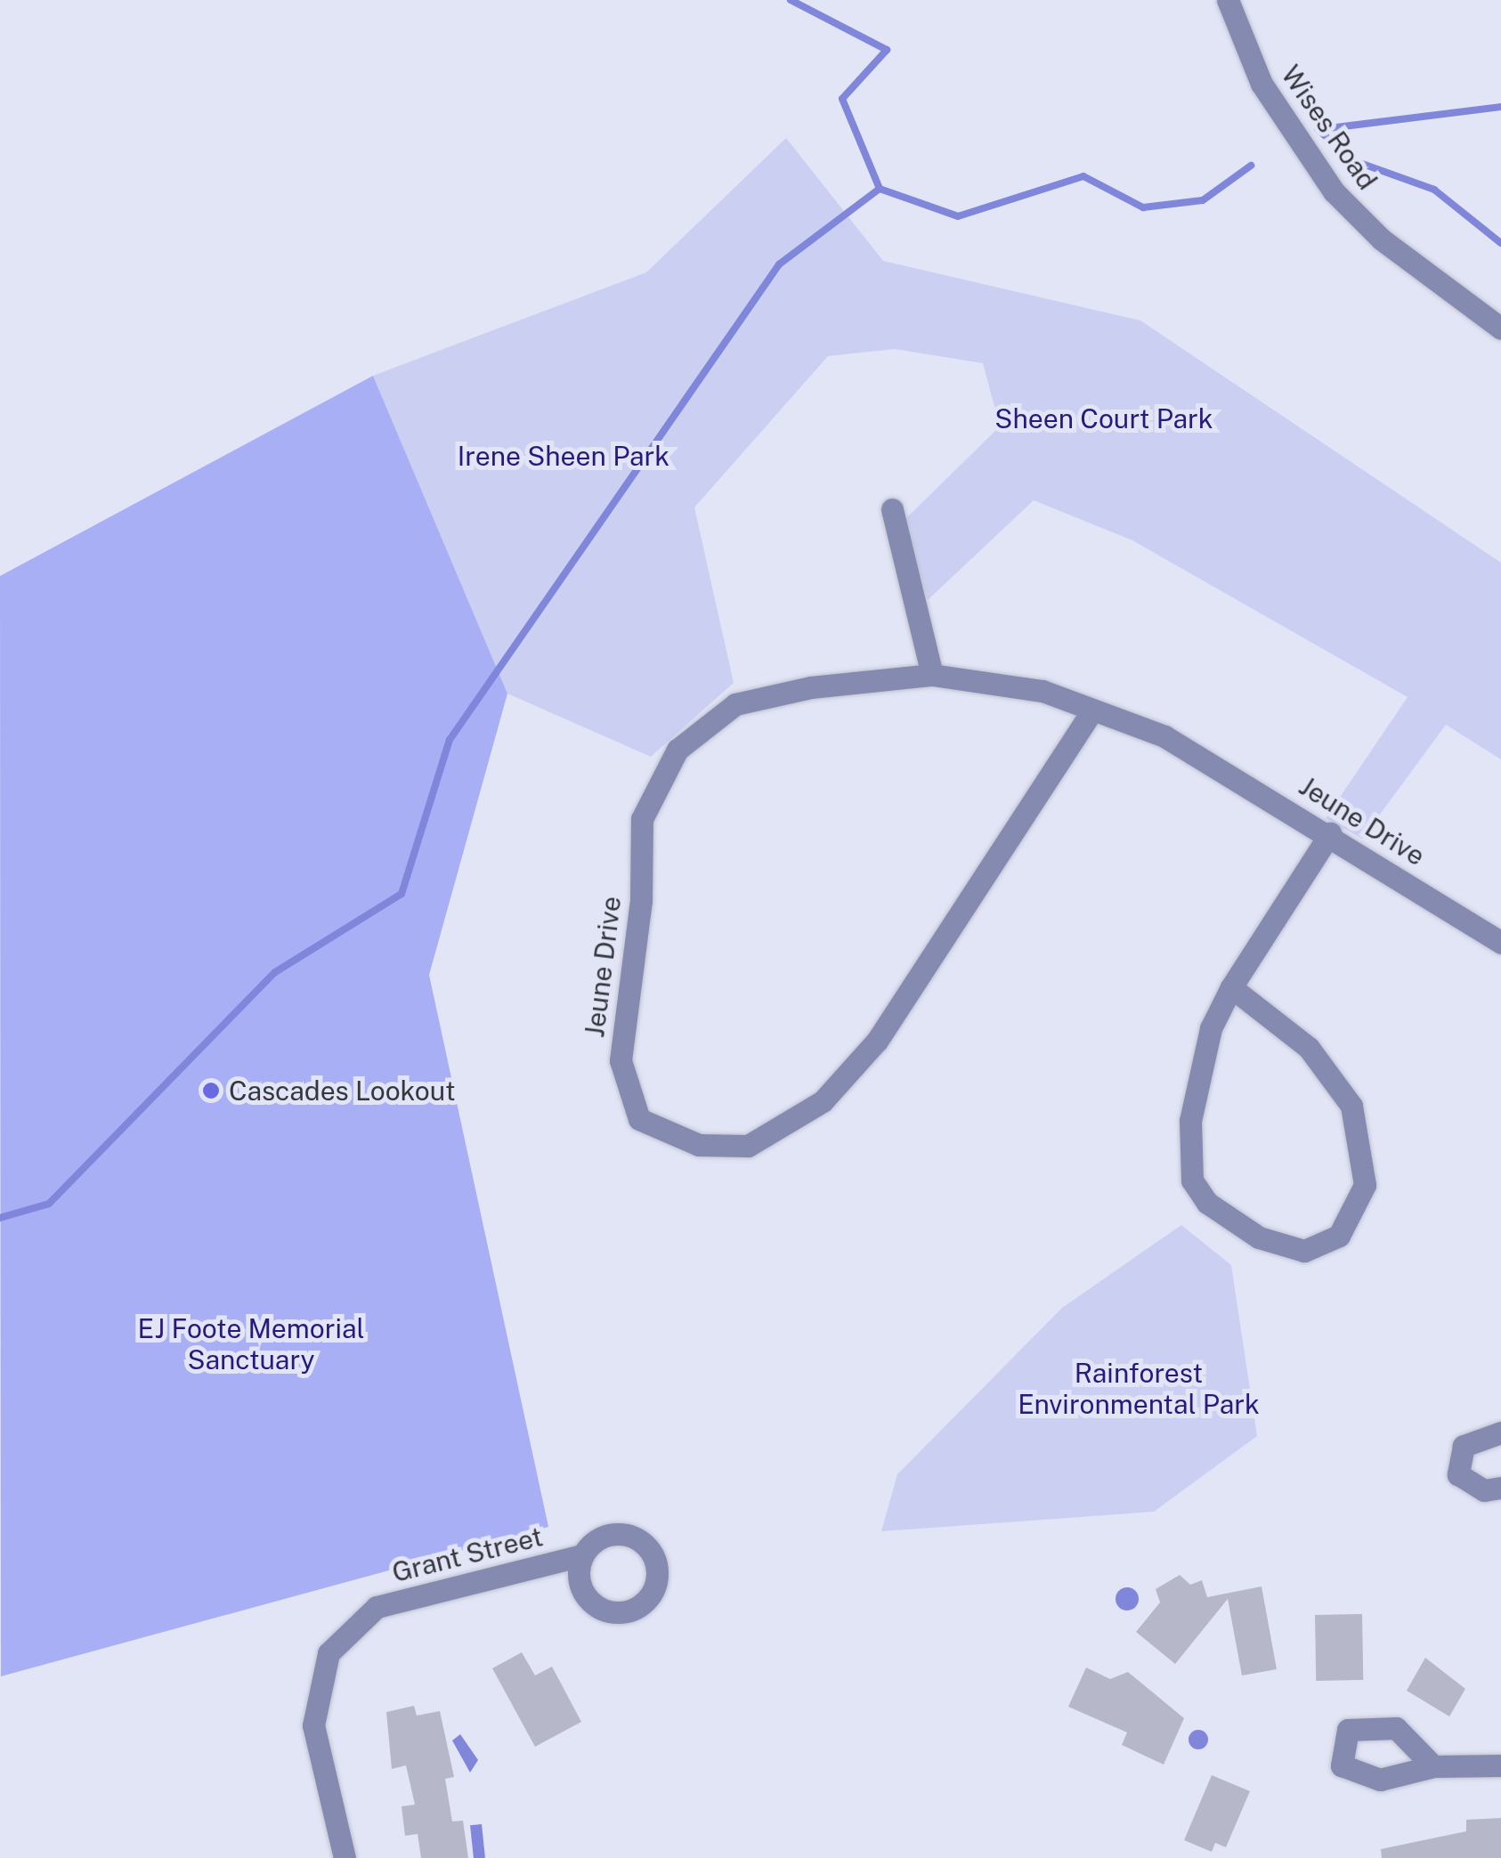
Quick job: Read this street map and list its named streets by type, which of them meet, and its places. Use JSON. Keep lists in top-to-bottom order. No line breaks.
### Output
{"streets":{"street":["Wises Road","Jeune Drive","Grant Street"]},"parks":["Sheen Court Park","Irene Sheen Park","EJ Foote Memorial Sanctuary","Rainforest Environmental Park"],"places":["Cascades Lookout"]}
